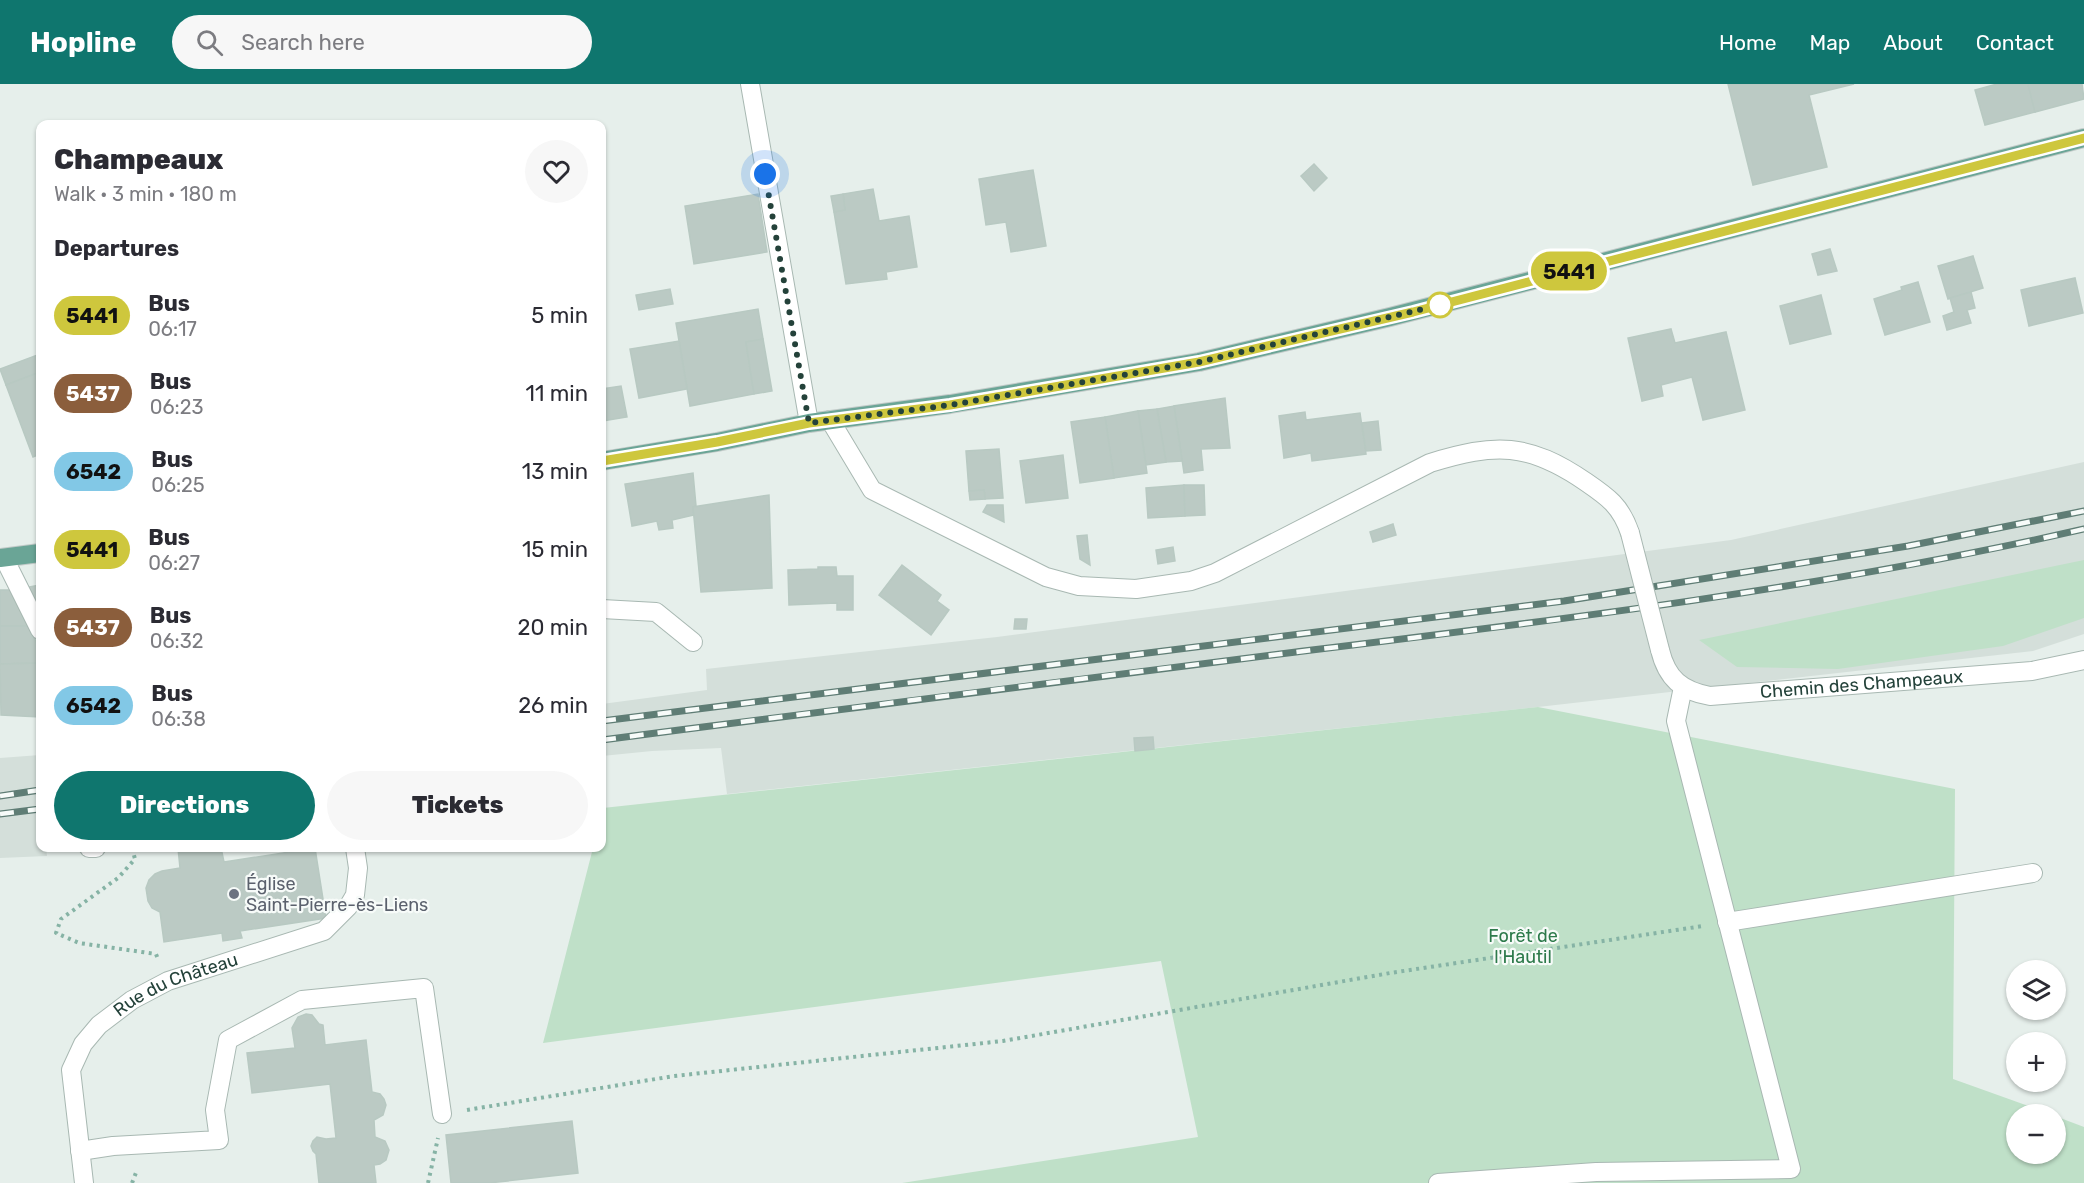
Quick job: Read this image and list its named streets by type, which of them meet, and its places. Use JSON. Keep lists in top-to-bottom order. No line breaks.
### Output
{"streets":{"street":["Chemin des Champeaux","Rue du Château"]},"parks":["Forêt de l'Hautil"],"places":["Église Saint-Pierre-ès-Liens"],"lines":["bus line 5441"],"page":{"header":"Hopline","search":"Search here","nav":["Home","Map","About","Contact"],"on_map":"5441","heading":[["Champeaux","Walk · 3 min · 180 m"],"Departures"],"list":[{"mark":"5441","name":"Bus","note":"06:17","value":"5 min"},{"mark":"5437","name":"Bus","note":"06:23","value":"11 min"},{"mark":"6542","name":"Bus","note":"06:25","value":"13 min"},{"mark":"5441","name":"Bus","note":"06:27","value":"15 min"},{"mark":"5437","name":"Bus","note":"06:32","value":"20 min"},{"mark":"6542","name":"Bus","note":"06:38","value":"26 min"}],"buttons":["Directions","Tickets"],"map_buttons":["+","−"]}}
